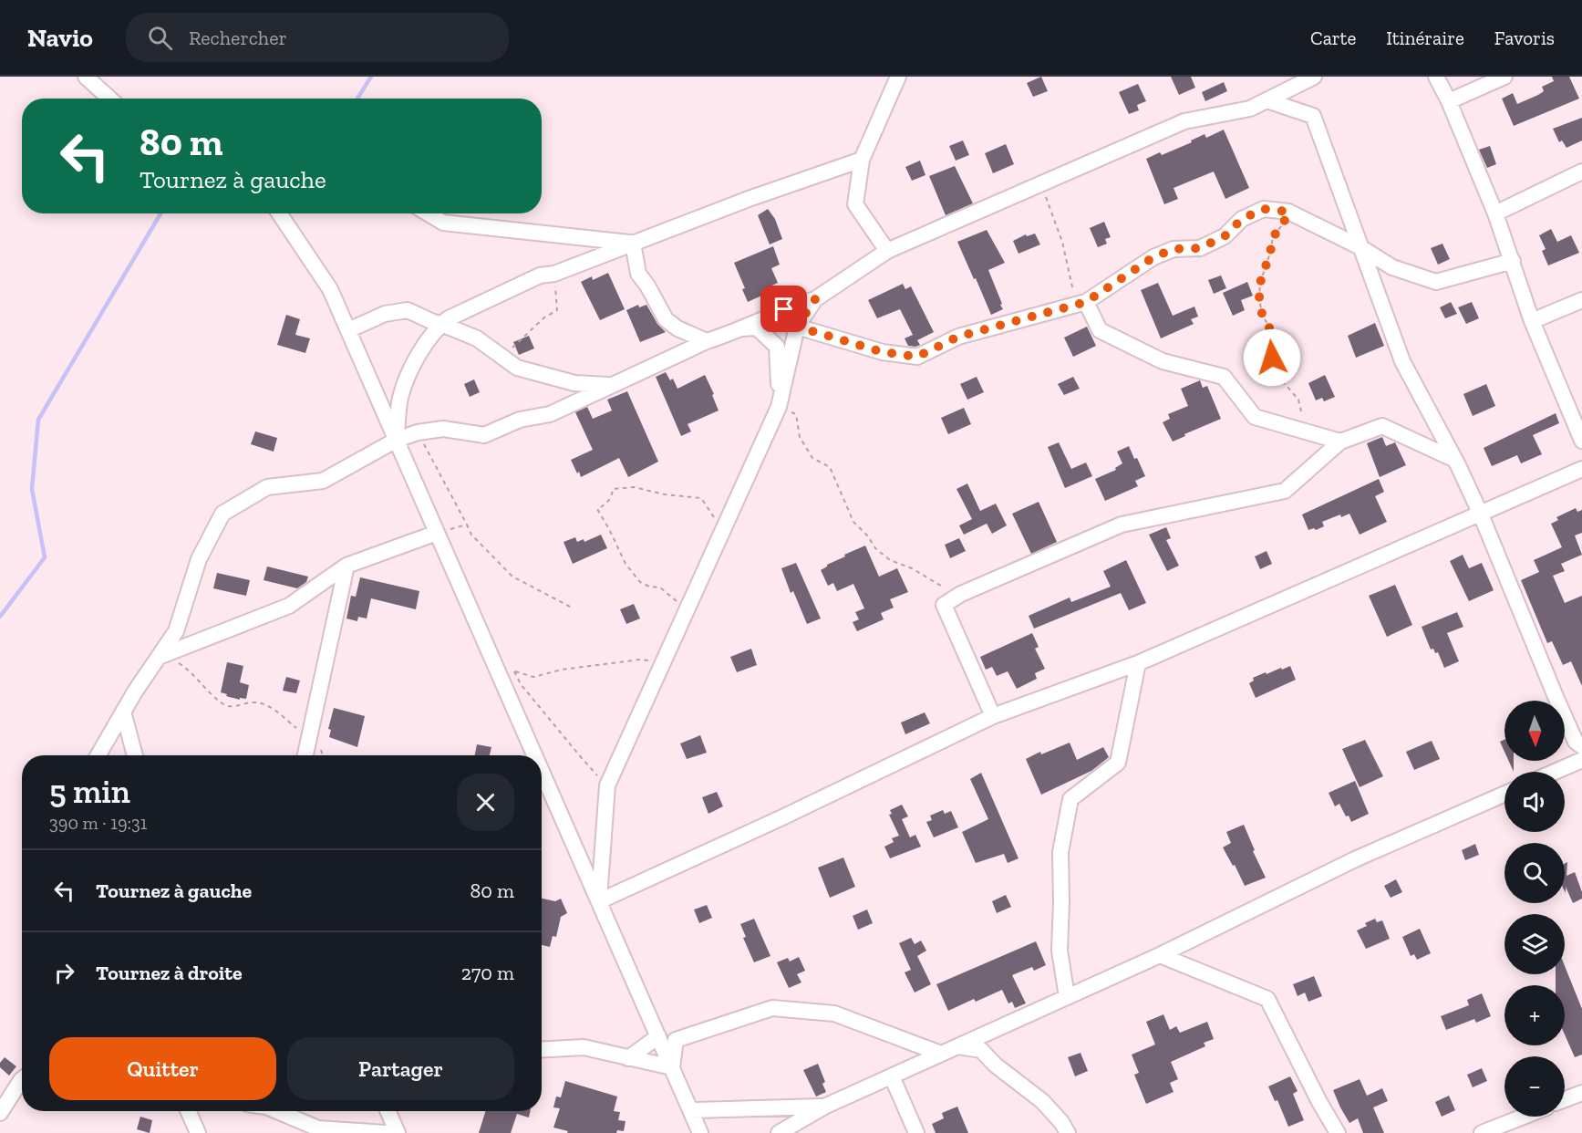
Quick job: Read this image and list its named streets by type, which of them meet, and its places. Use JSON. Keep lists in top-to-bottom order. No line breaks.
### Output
{"north":"bottom","page":{"header":"Navio","search":"Rechercher","nav":["Carte","Itinéraire","Favoris"],"turn":["80 m","Tournez à gauche"],"map_buttons":["+","−"],"heading":["5 min","390 m · 19:31"],"list":[{"name":"Tournez à gauche","value":"80 m"},{"name":"Tournez à droite","value":"270 m"}],"buttons":["Quitter","Partager"]}}
